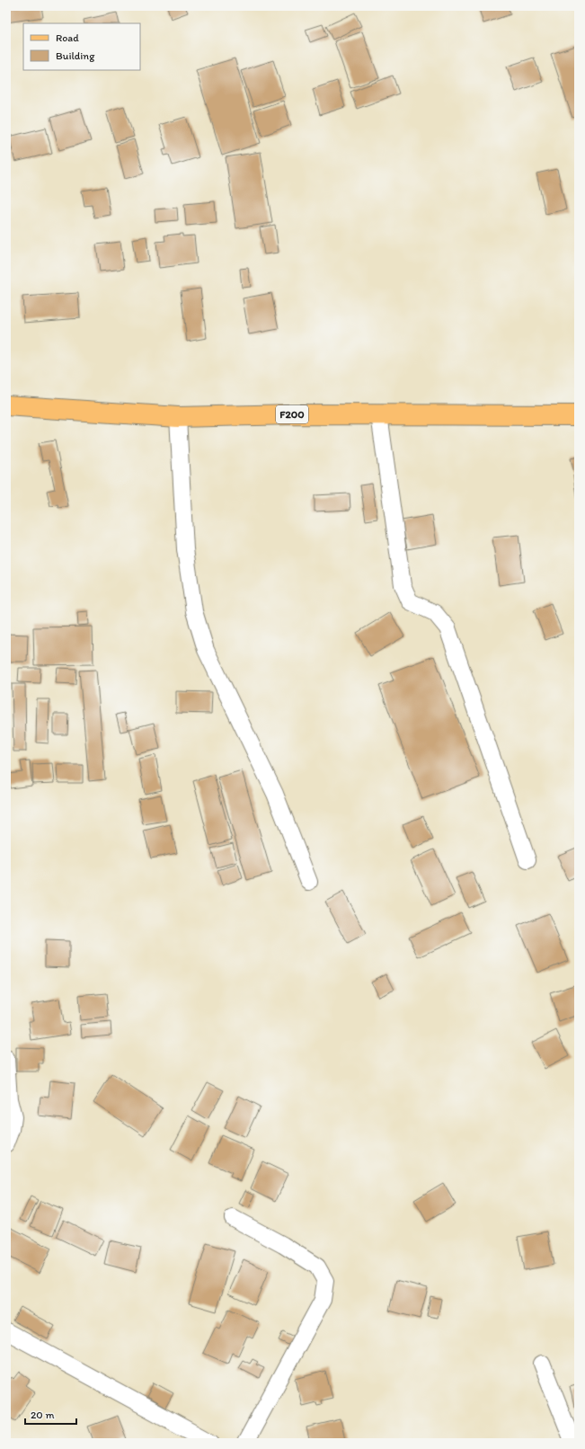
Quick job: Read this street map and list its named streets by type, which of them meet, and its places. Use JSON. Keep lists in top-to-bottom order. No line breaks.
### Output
{"streets":{"main road":["F200"]},"legend":["Road","Building"],"scale_bar":"20 m"}
